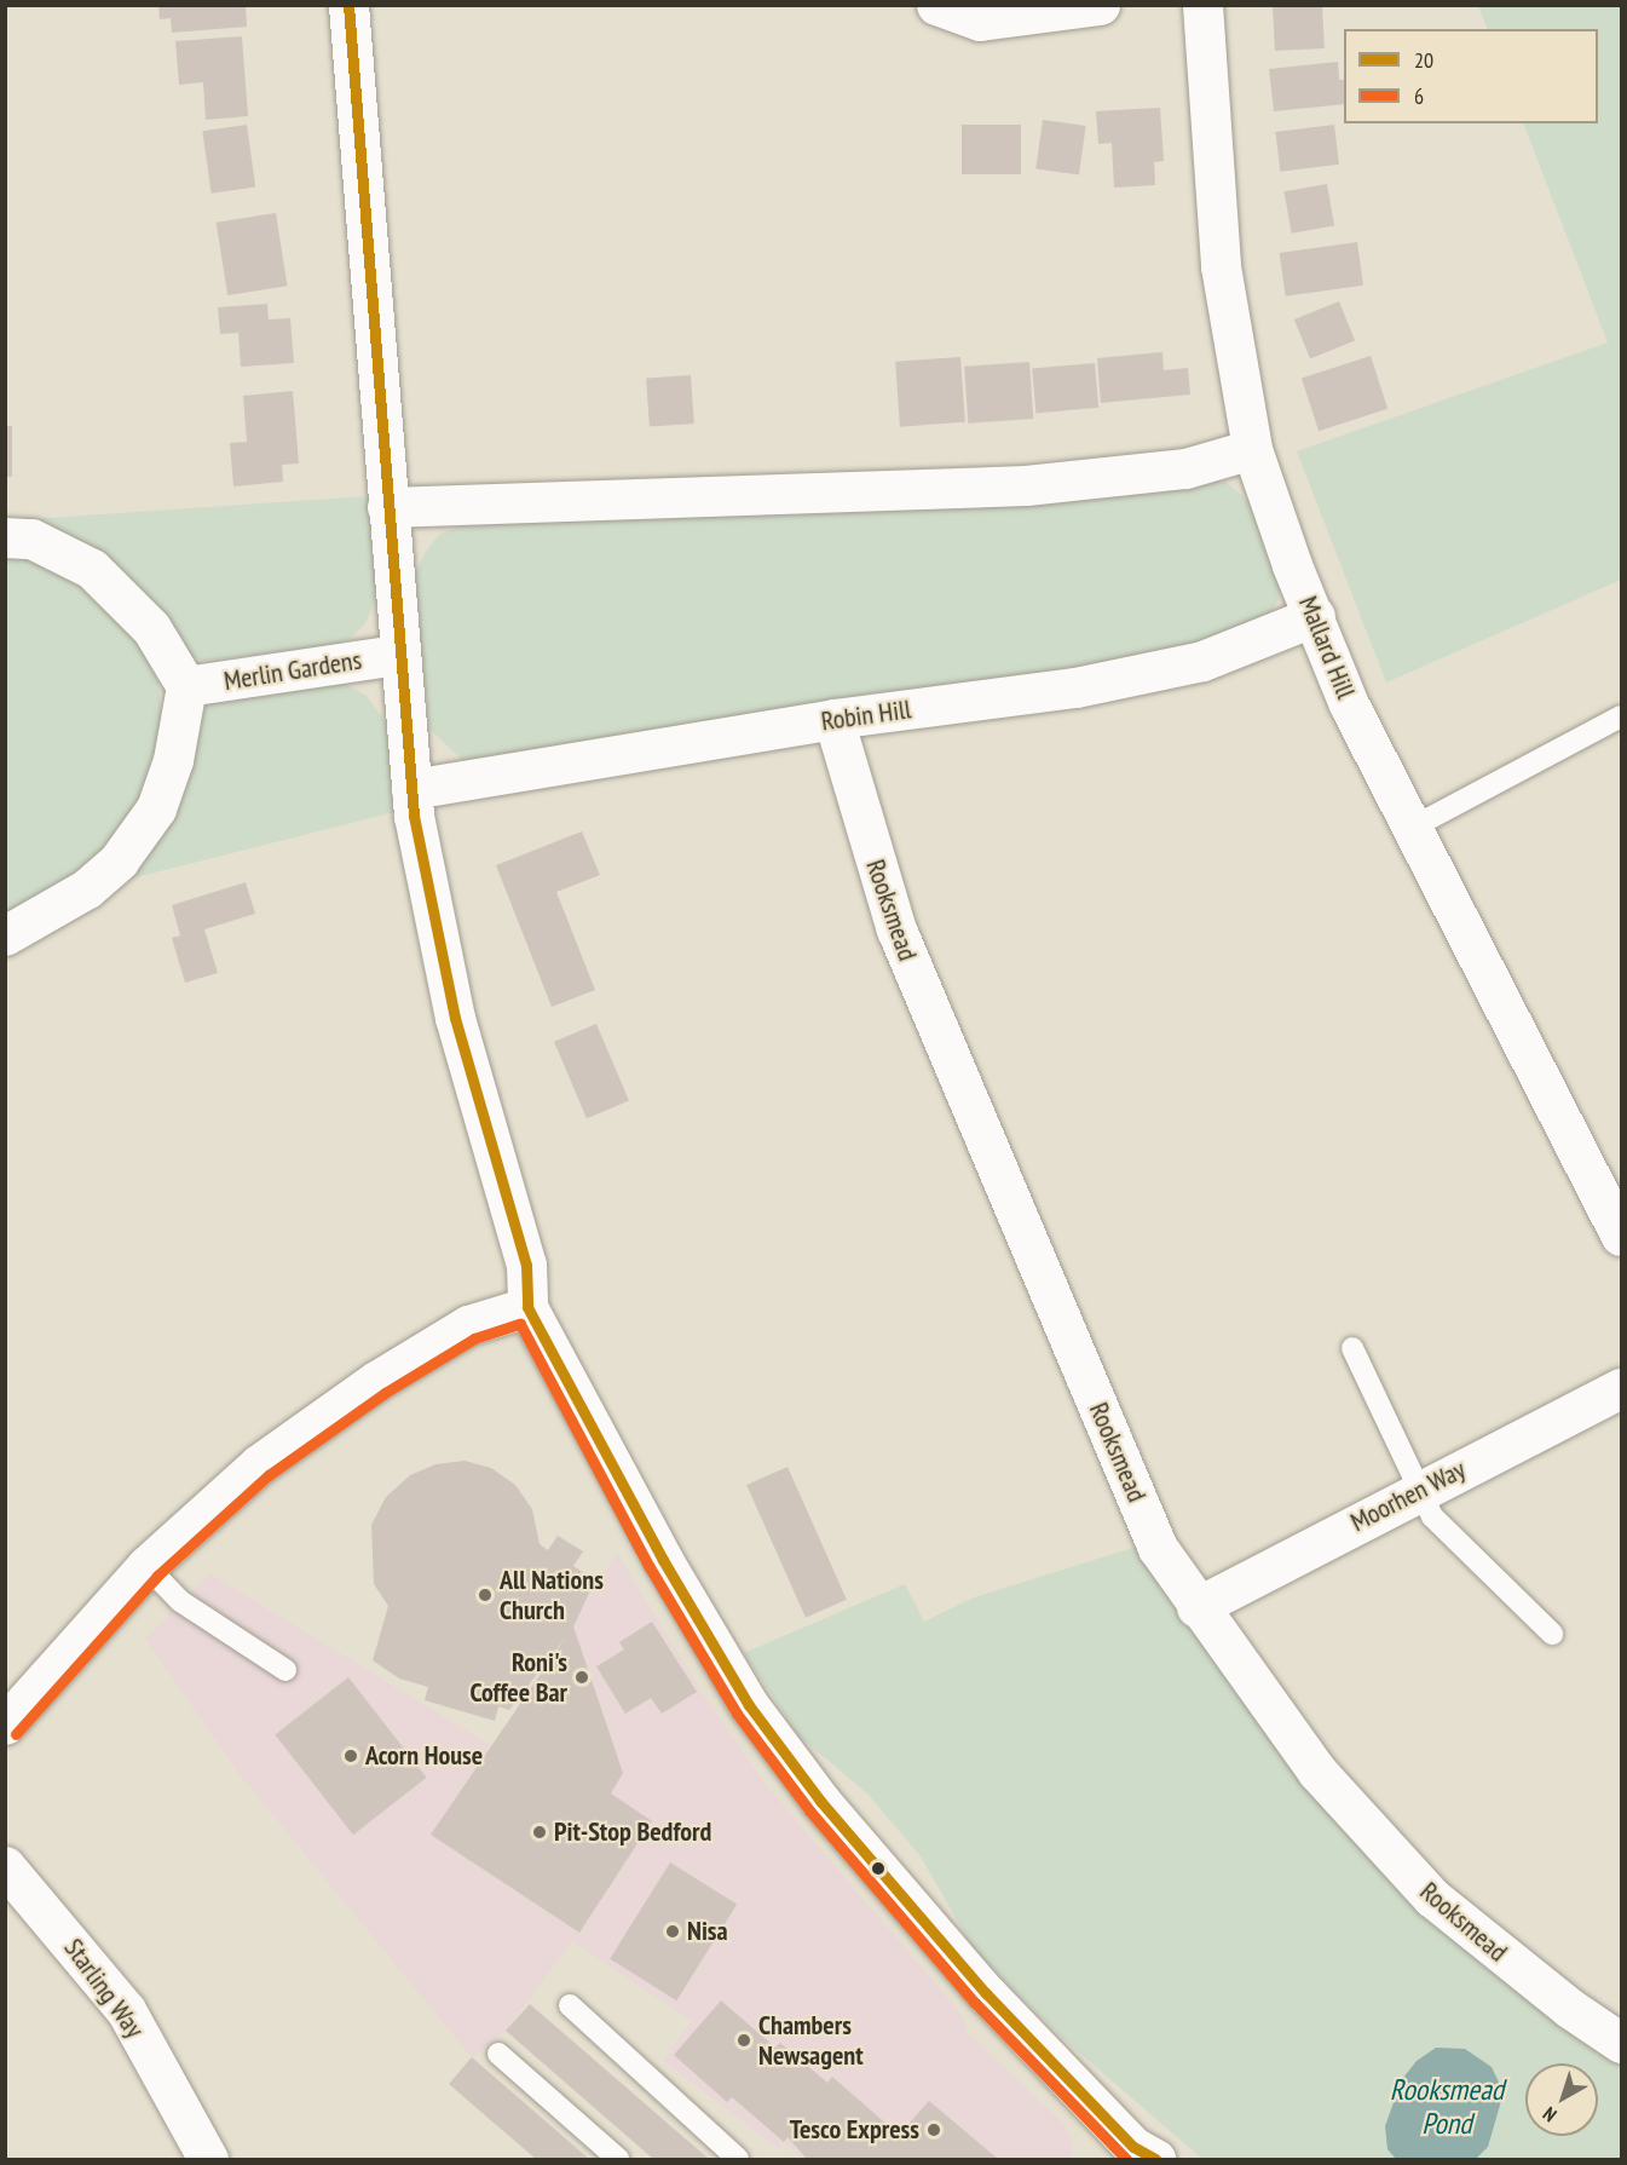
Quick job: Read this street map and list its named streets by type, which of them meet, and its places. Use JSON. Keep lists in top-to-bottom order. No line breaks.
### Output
{"streets":{"street":["Mallard Hill","Merlin Gardens","Robin Hill","Rooksmead","Moorhen Way","Starling Way"]},"crossings":[["Mallard Hill","Robin Hill"],["Robin Hill","Rooksmead"],["Rooksmead","Moorhen Way"]],"water":["Rooksmead Pond"],"places":["All Nations Church","Roni's Coffee Bar","Acorn House","Pit-Stop Bedford","Nisa","Chambers Newsagent","Tesco Express"],"lines":["transit line 20","transit line 6"],"legend":["20","6"],"north":"bottom left"}
